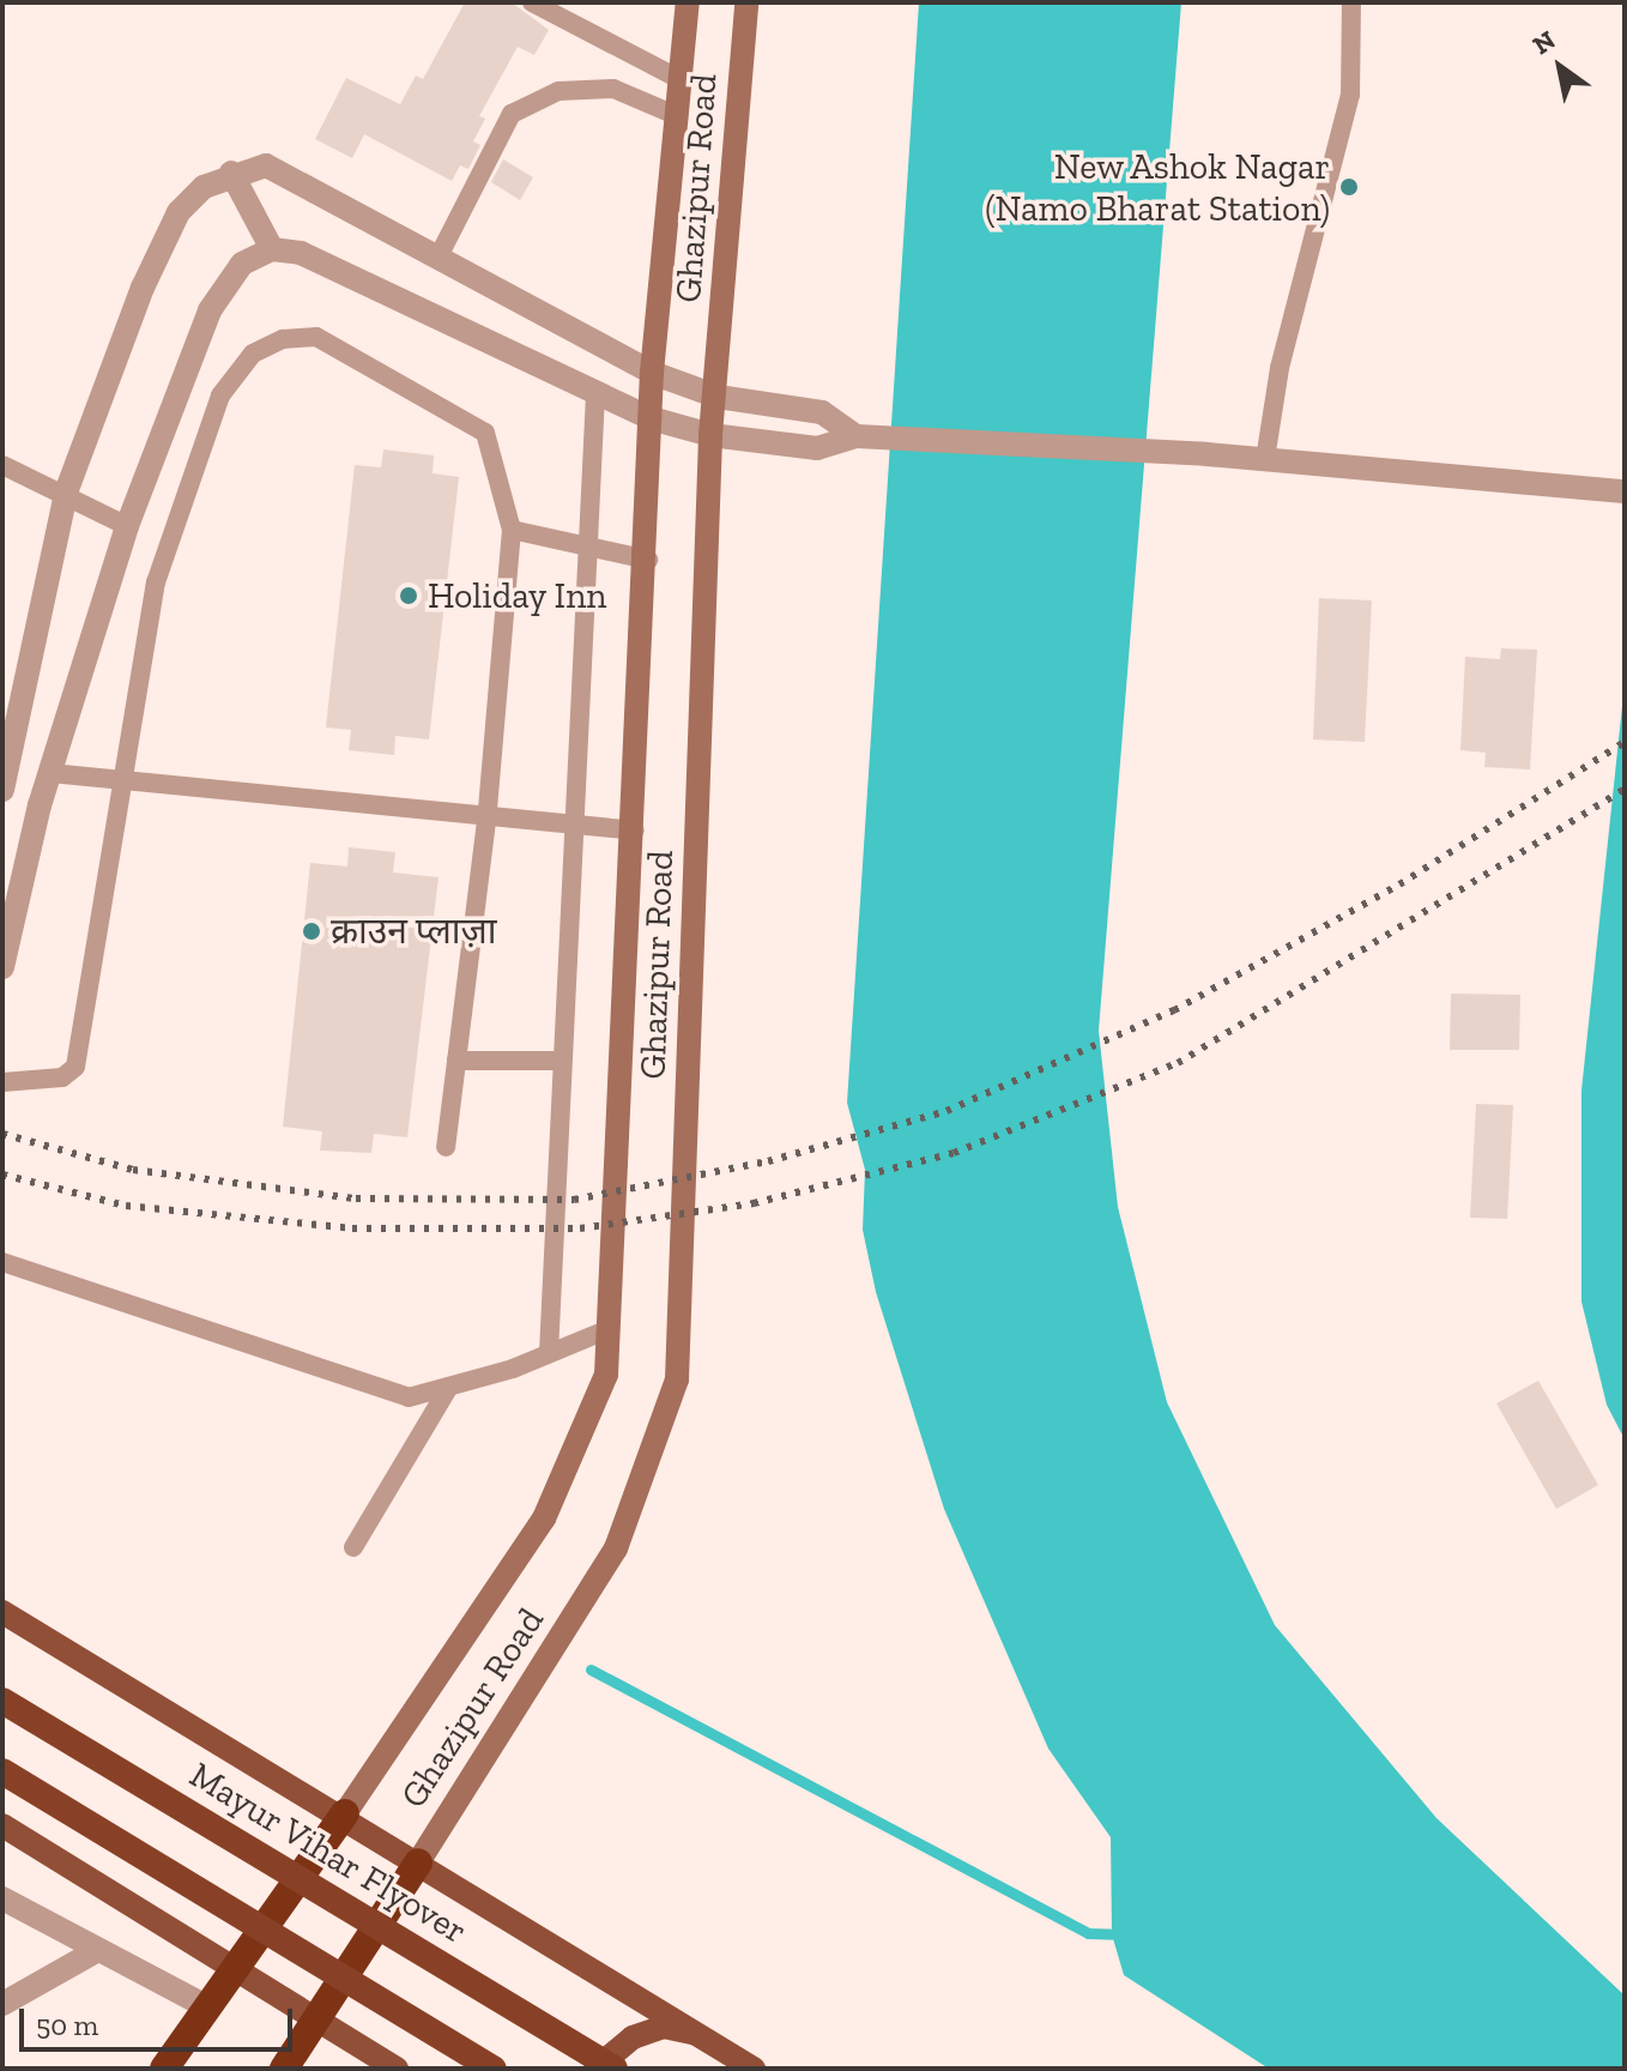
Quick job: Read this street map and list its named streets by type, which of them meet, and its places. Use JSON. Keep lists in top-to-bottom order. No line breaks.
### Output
{"streets":{"highway":["Mayur Vihar Flyover"],"main road":["Ghazipur Road"]},"places":["New Ashok Nagar (Namo Bharat Station)","Holiday Inn","क्राउन प्लाज़ा"],"scale_bar":"50 m","north":"top left"}
